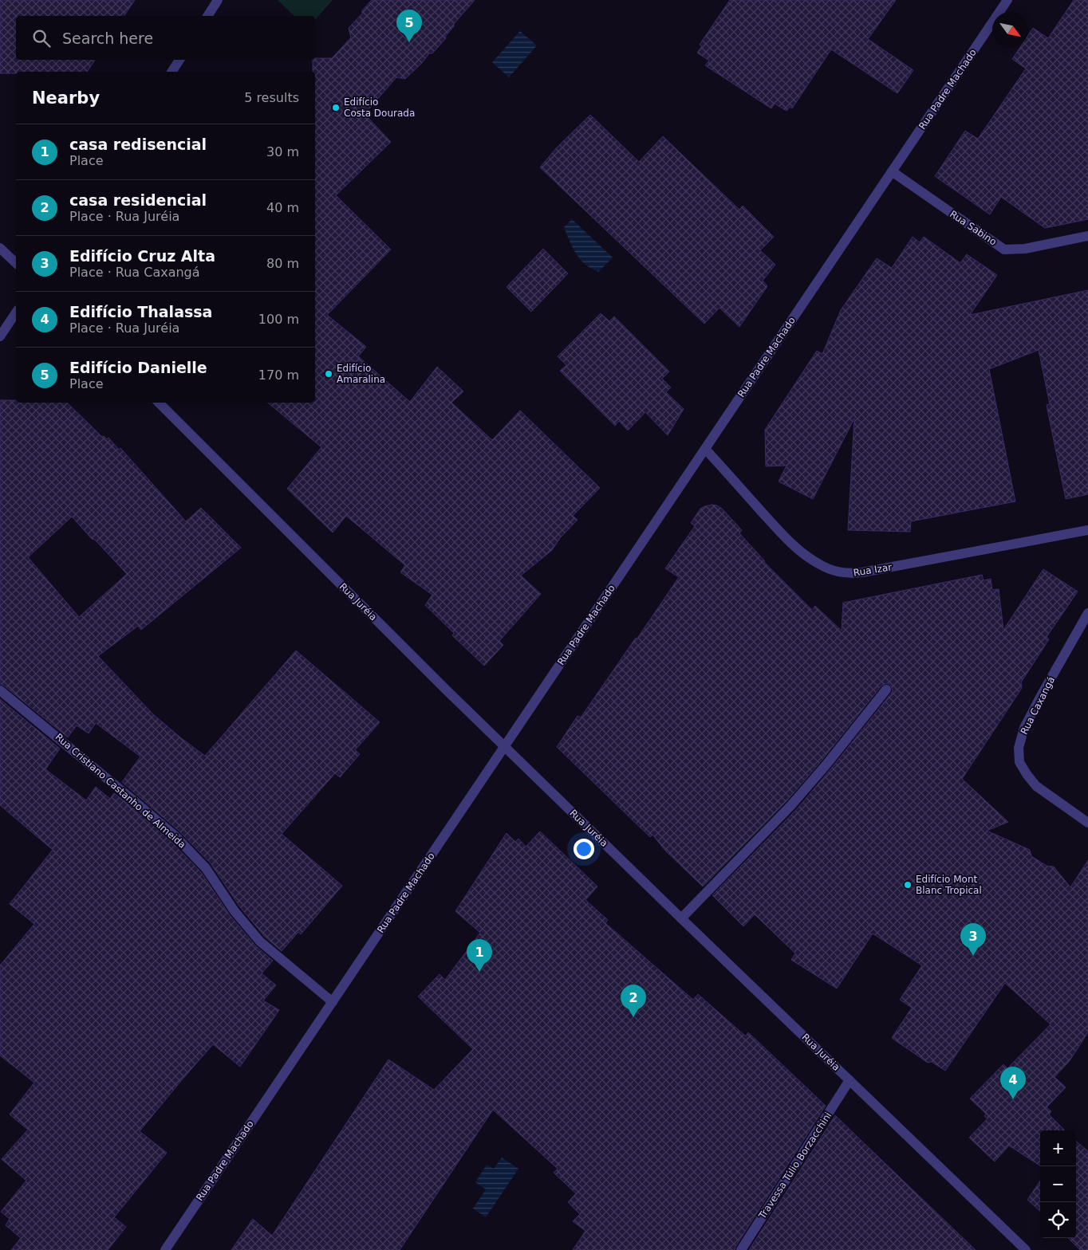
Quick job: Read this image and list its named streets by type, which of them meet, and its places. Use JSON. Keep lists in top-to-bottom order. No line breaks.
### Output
{"streets":{"street":["Rua Padre Machado","Rua Sabino","Rua Izar","Rua Juréia","Rua Caxangá","Rua Cristiano Castanho de Almeida","Travessa Túlio Borzacchini"]},"crossings":[["Rua Padre Machado","Rua Sabino"],["Rua Padre Machado","Rua Izar"],["Rua Padre Machado","Rua Juréia"],["Rua Padre Machado","Rua Cristiano Castanho de Almeida"],["Rua Juréia","Travessa Túlio Borzacchini"]],"places":["Edifício Costa Dourada","Edifício Amaralina","Edifício Mont Blanc Tropical"],"north":"bottom right","page":{"pins":["5","3","1","2","4"],"search":"Search here","heading":["Nearby","5 results"],"list":[{"mark":"1","name":"casa redisencial","note":"Place","value":"30 m"},{"mark":"2","name":"casa residencial","note":"Place · Rua Juréia","value":"40 m"},{"mark":"3","name":"Edifício Cruz Alta","note":"Place · Rua Caxangá","value":"80 m"},{"mark":"4","name":"Edifício Thalassa","note":"Place · Rua Juréia","value":"100 m"},{"mark":"5","name":"Edifício Danielle","note":"Place","value":"170 m"}],"map_buttons":["+","−"]}}
